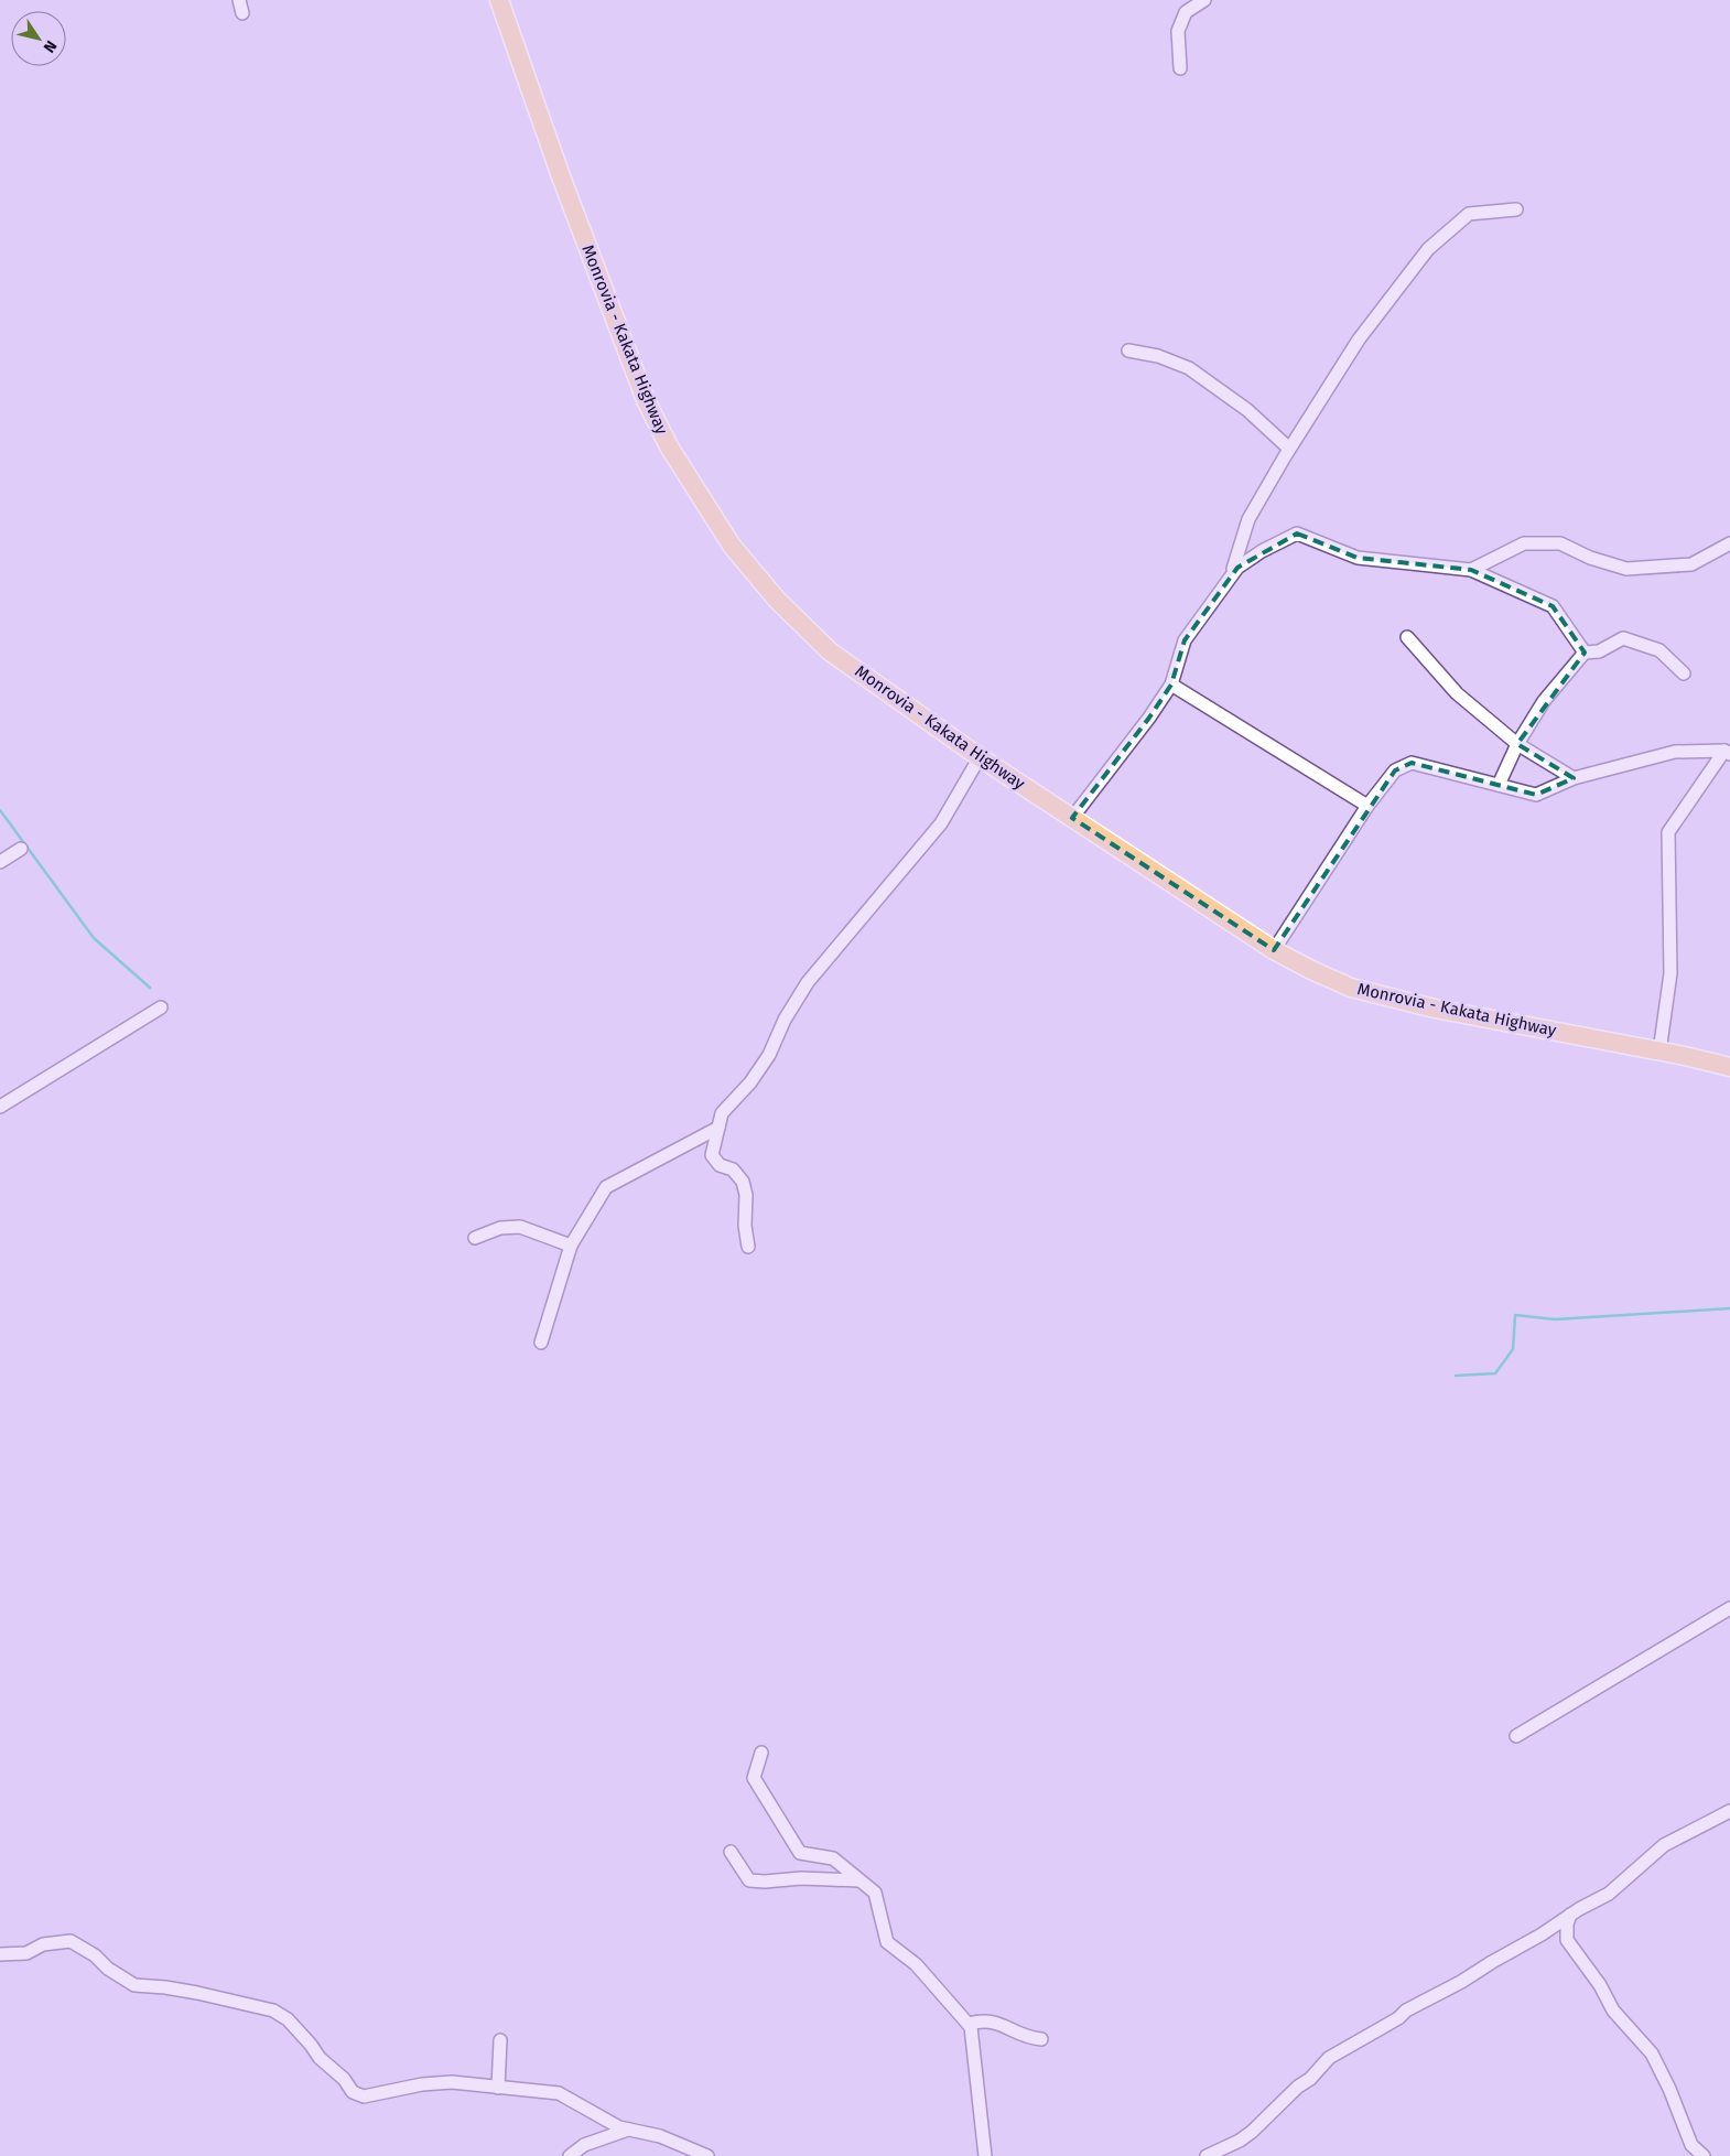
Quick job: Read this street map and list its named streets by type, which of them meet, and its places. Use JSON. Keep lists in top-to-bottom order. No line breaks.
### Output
{"streets":{"highway":["Monrovia - Kakata Highway"]},"north":"bottom right"}
